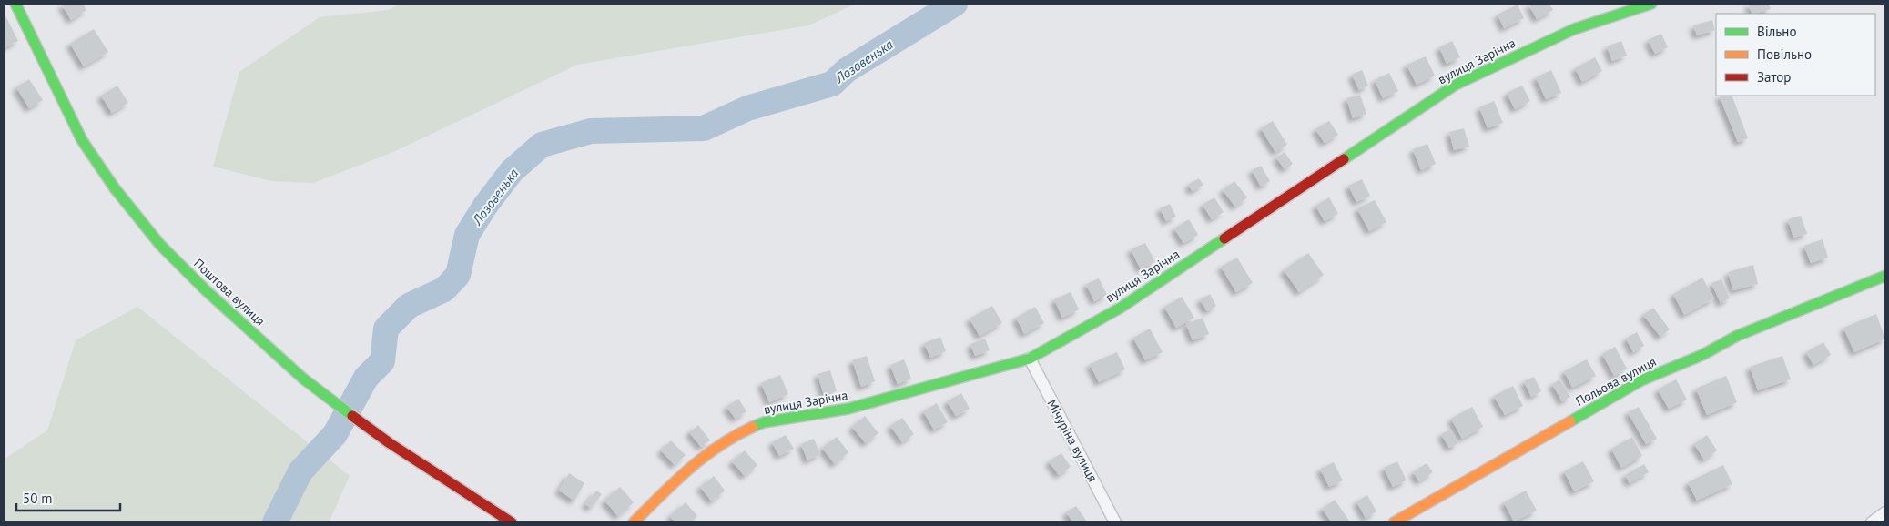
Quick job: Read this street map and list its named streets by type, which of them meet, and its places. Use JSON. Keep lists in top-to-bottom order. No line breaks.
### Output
{"streets":{"street":["вулиця Зарічна","Поштова вулиця","Польова вулиця","Мічуріна вулиця"]},"crossings":[["вулиця Зарічна","Мічуріна вулиця"]],"water":["Лозовенька"],"legend":["Вільно","Повільно","Затор"],"scale_bar":"50 m"}
